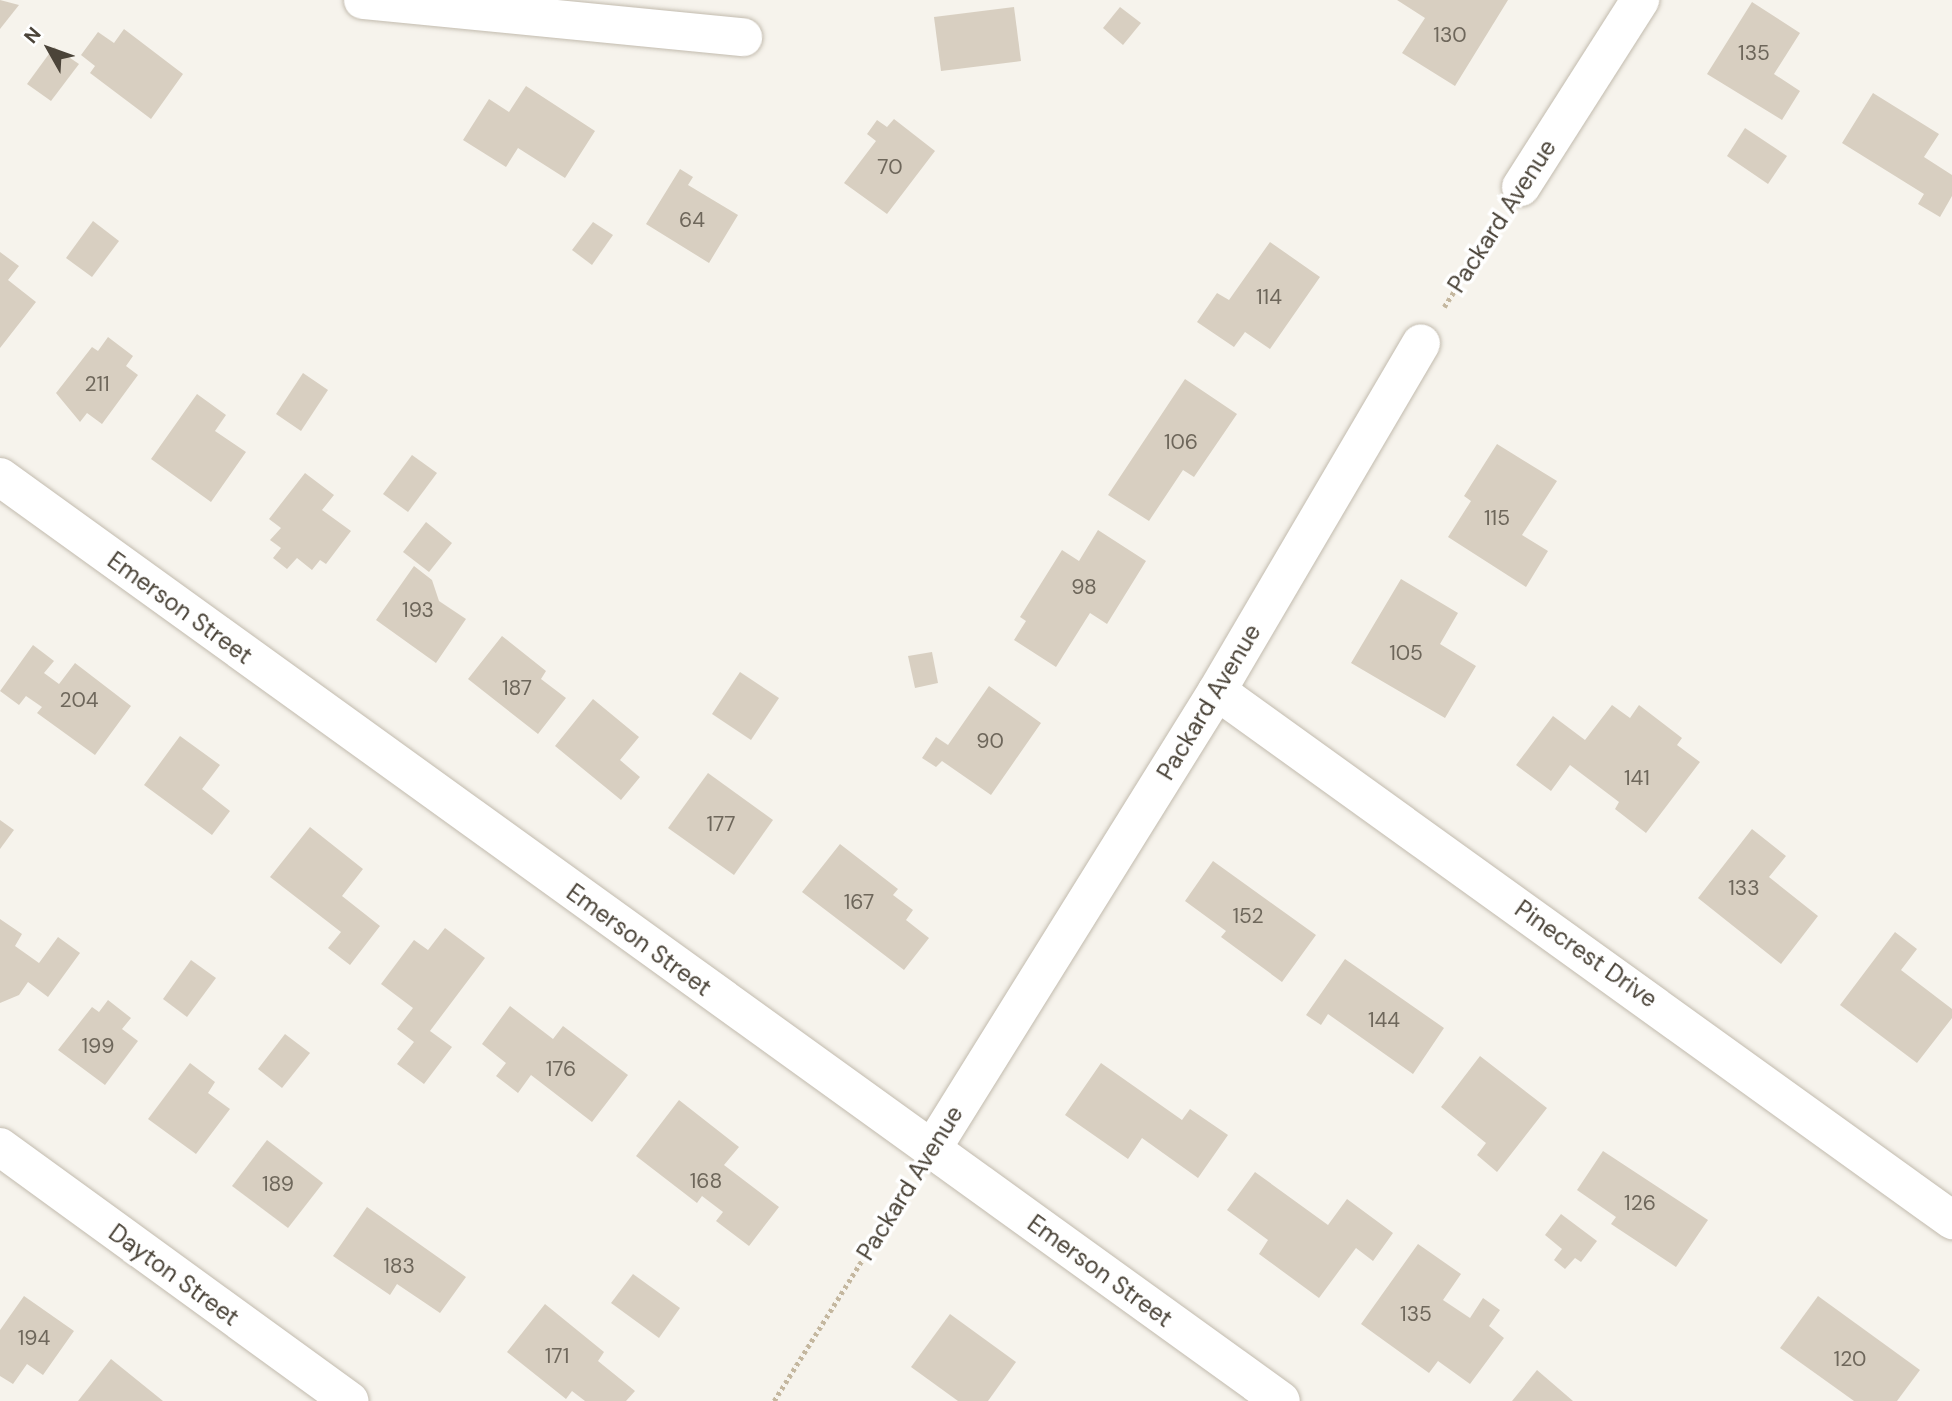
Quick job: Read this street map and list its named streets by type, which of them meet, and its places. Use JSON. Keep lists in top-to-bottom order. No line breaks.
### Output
{"streets":{"street":["Packard Avenue","Emerson Street","Pinecrest Drive","Dayton Street"]},"crossings":[["Packard Avenue","Emerson Street"],["Packard Avenue","Pinecrest Drive"]],"house_numbers":["130","135","70","64","114","211","106","115","98","193","105","187","204","90","141","177","133","167","152","144","199","176","168","189","126","183","135","194","171","120"],"north":"top left"}
